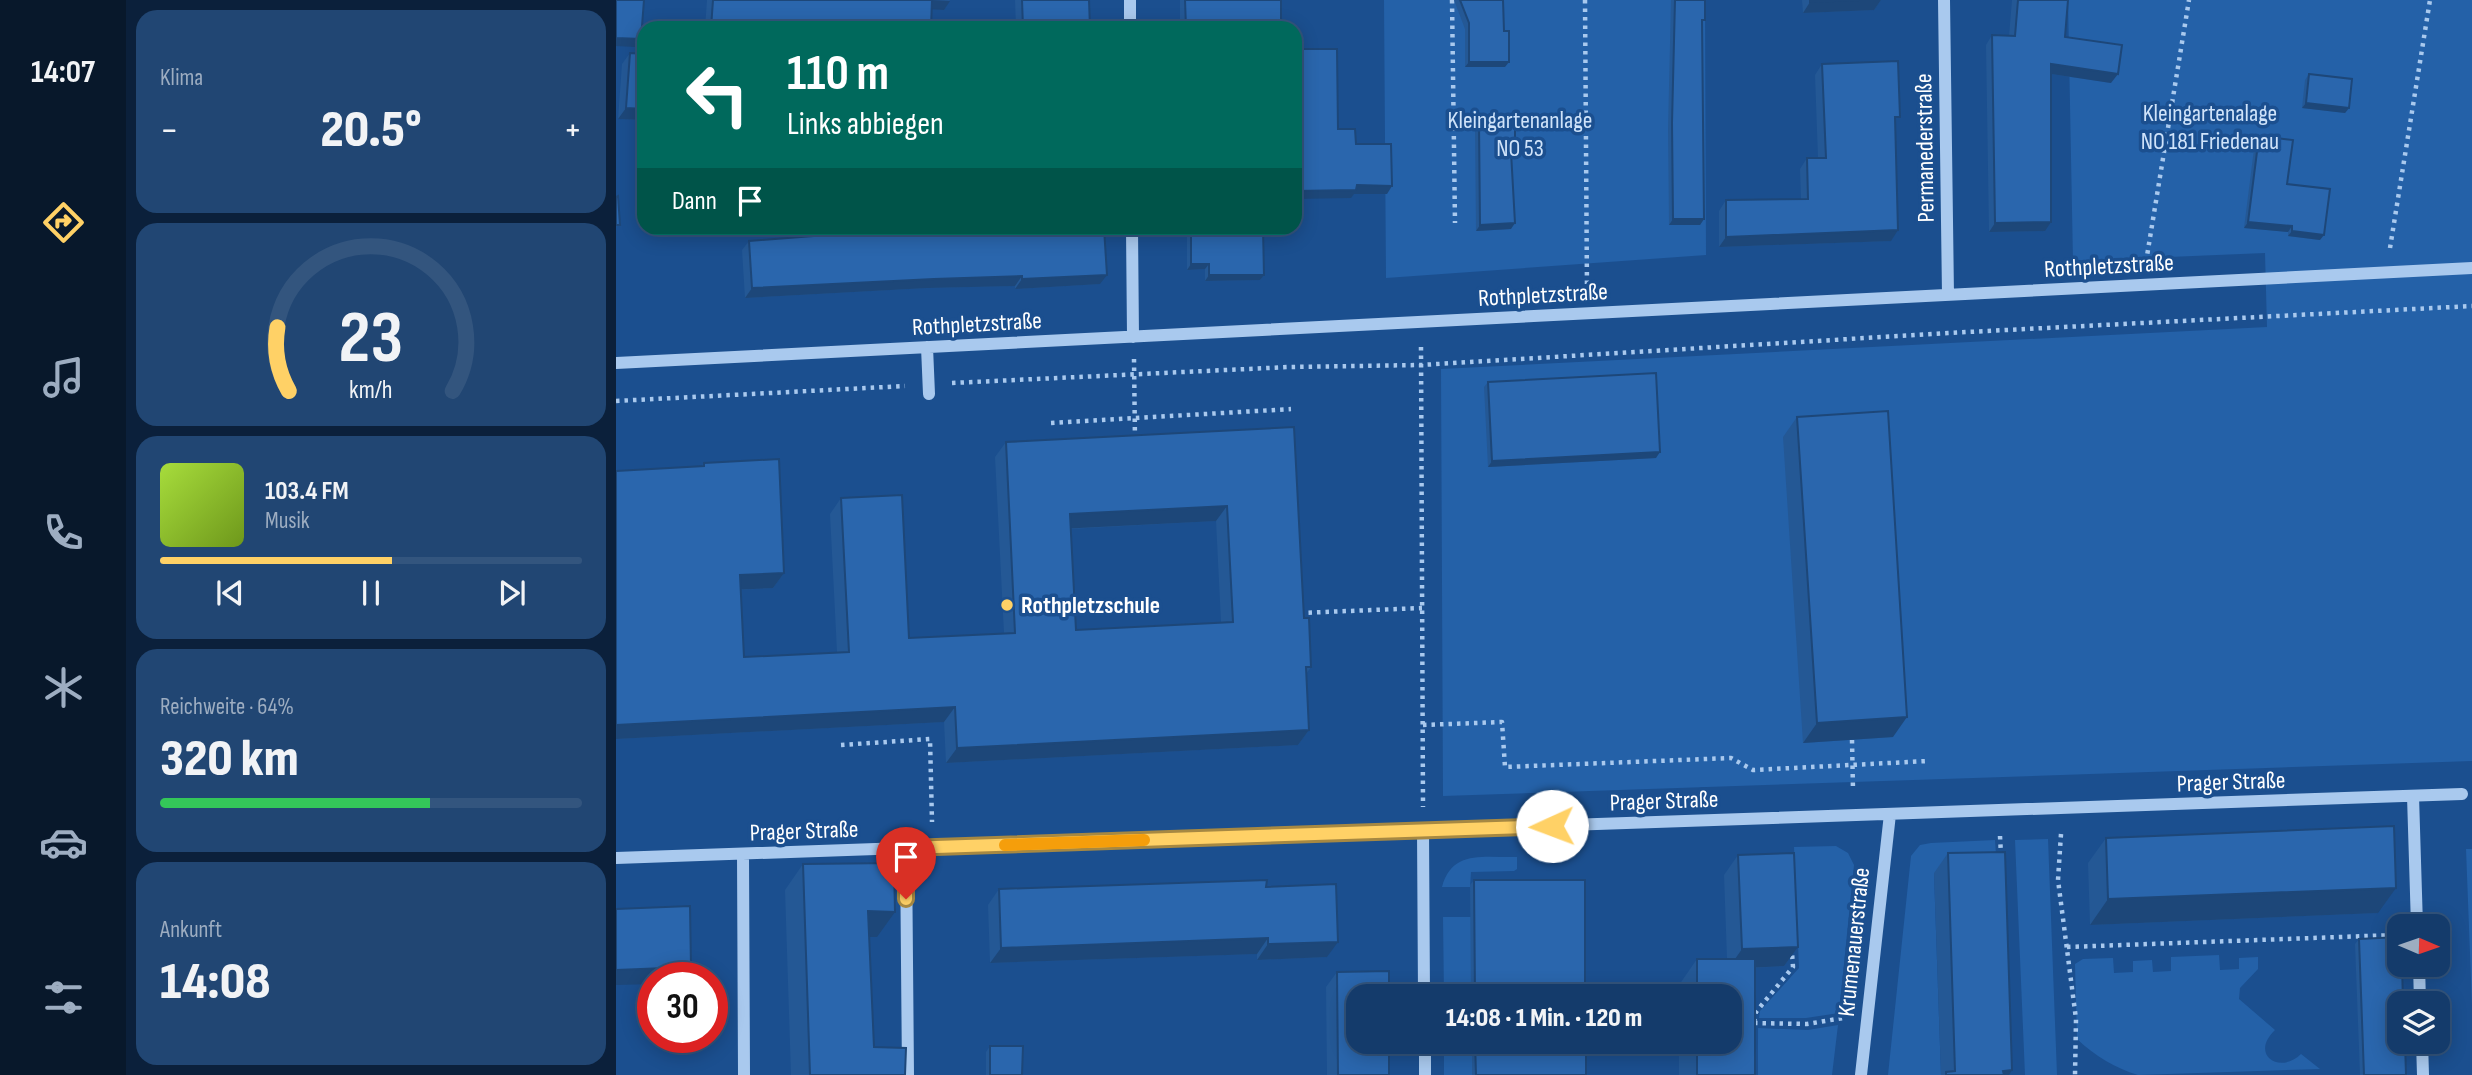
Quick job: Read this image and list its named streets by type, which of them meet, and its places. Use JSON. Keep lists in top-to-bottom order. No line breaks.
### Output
{"streets":{"street":["Permanederstraße","Rothpletzstraße","Prager Straße","Krumenauerstraße"]},"crossings":[["Permanederstraße","Rothpletzstraße"],["Prager Straße","Krumenauerstraße"]],"parks":["Kleingartenalage NO 181 Friedenau","Kleingartenanlage NO 53"],"places":["Rothpletzschule"],"north":"right","page":{"tabs":"14:07","tile":["Klima",["Reichweite · 64%","320 km"],["Ankunft","14:08"]],"turn":["110 m","Links abbiegen"],"heat":["−","20.5°","+"],"then":"Dann","song":["103.4 FM","Musik"],"limit":"30","trip":"14:08 · 1 Min. · 120 m","gauge":["23","km/h"]}}
